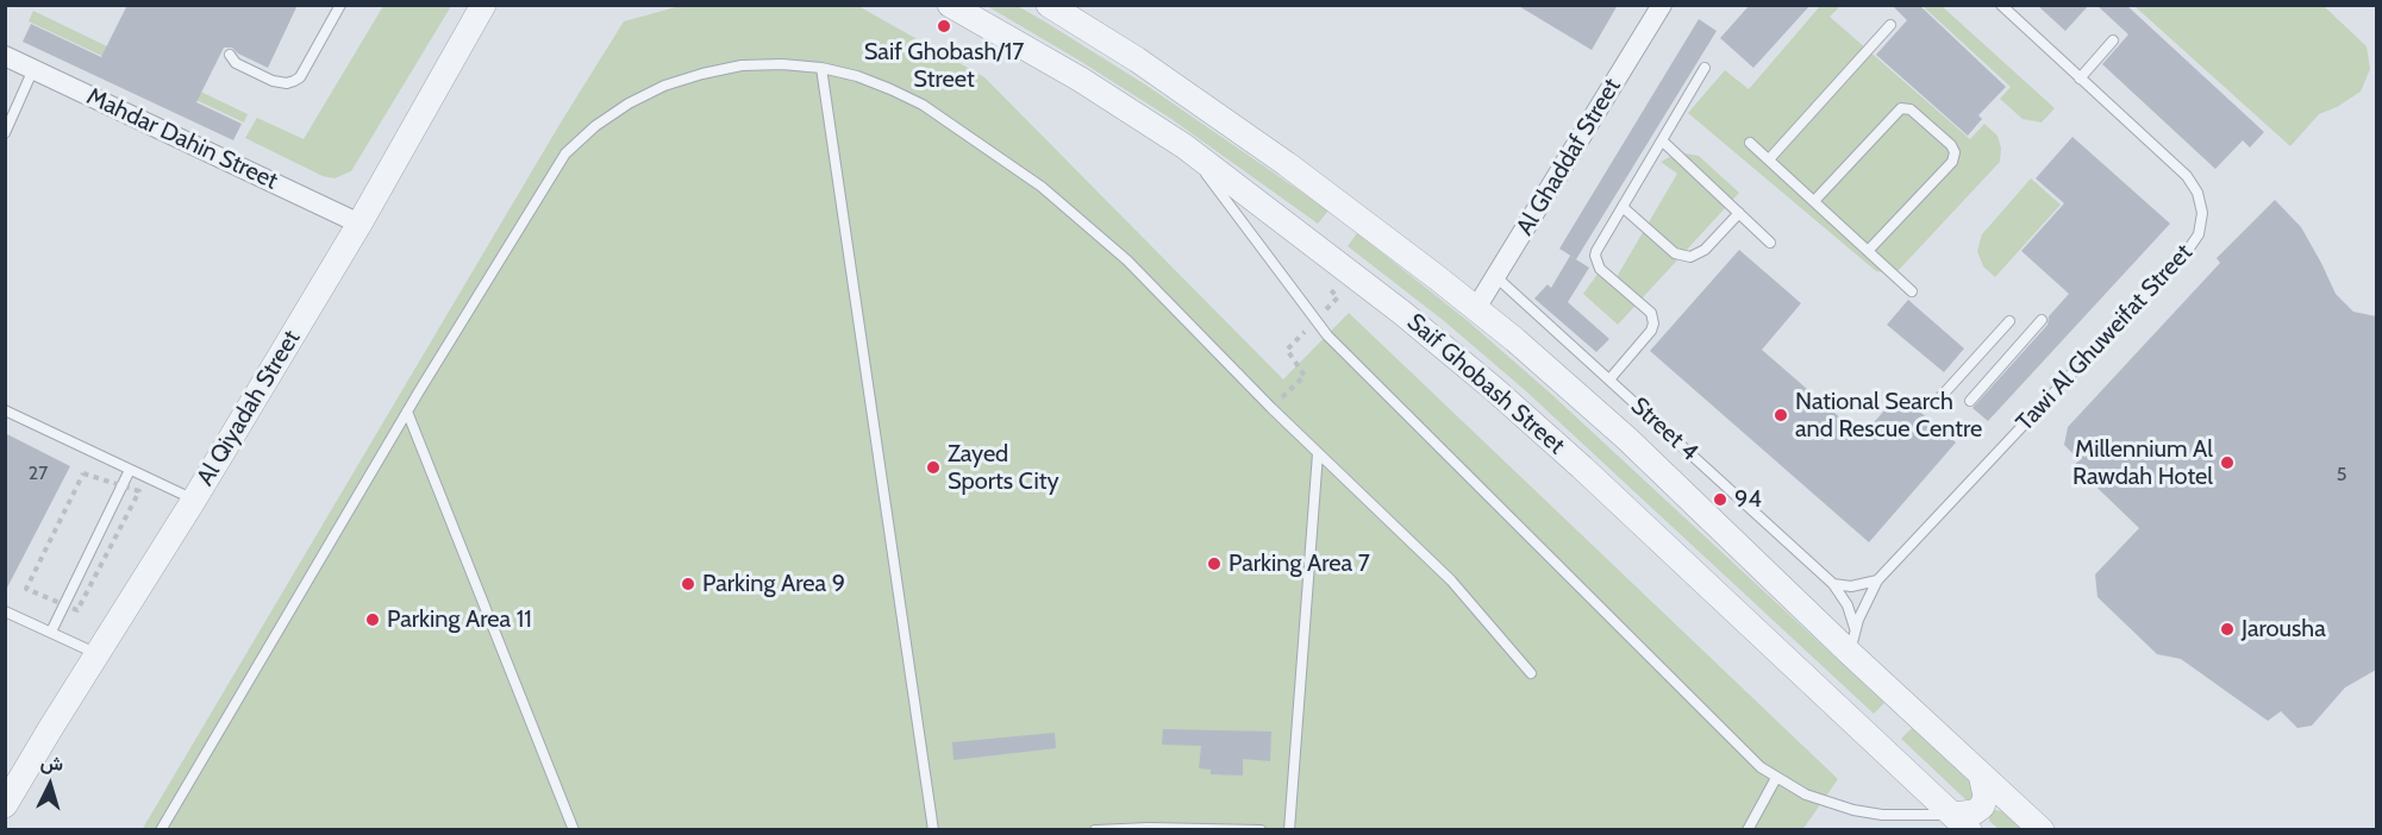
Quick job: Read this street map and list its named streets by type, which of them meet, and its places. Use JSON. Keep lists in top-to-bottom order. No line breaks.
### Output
{"streets":{"street":["Mahdar Dahin Street","Al Ghaddaf Street","Saif Ghobash Street","Al Qiyadah Street"],"lane":["Tawi Al Ghuweifat Street","Street 4"]},"crossings":[["Mahdar Dahin Street","Al Qiyadah Street"],["Al Ghaddaf Street","Street 4"],["Tawi Al Ghuweifat Street","Street 4"]],"places":["Saif Ghobash/17 Street","National Search and Rescue Centre","Millennium Al Rawdah Hotel","Zayed Sports City","94","Parking Area 7","Parking Area 9","Parking Area 11","Jarousha"],"house_numbers":["27","5"],"north":"top"}
